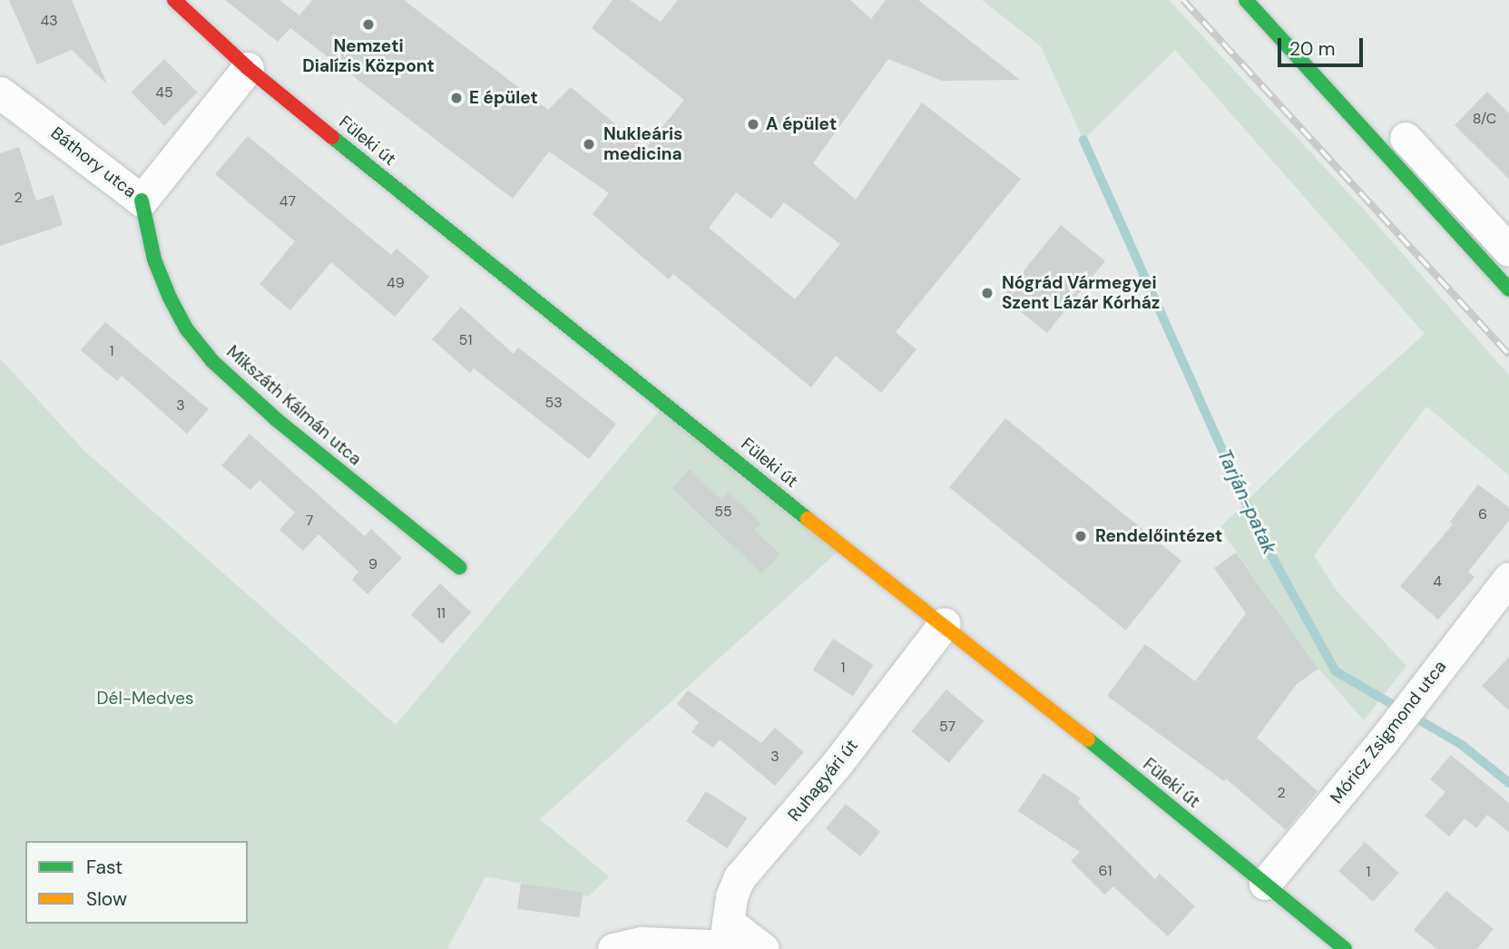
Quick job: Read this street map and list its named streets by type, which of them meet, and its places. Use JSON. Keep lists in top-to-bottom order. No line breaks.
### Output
{"streets":{"main road":["Füleki út","Mikszáth Kálmán utca"],"street":["Báthory utca","Móricz Zsigmond utca","Ruhagyári út"]},"crossings":[["Füleki út","Báthory utca"],["Füleki út","Móricz Zsigmond utca"],["Füleki út","Ruhagyári út"],["Báthory utca","Mikszáth Kálmán utca"]],"water":["Tarján-patak"],"parks":["Dél-Medves"],"places":["Nemzeti Dialízis Központ","E épület","A épület","Nukleáris medicina","Nógrád Vármegyei Szent Lázár Kórház","Rendelőintézet"],"house_numbers":["43","45","8/C","2","47","49","51","1","53","3","55","6","7","9","4","11","1","57","3","2","61","1"],"legend":["Fast","Slow"],"scale_bar":"20 m"}
